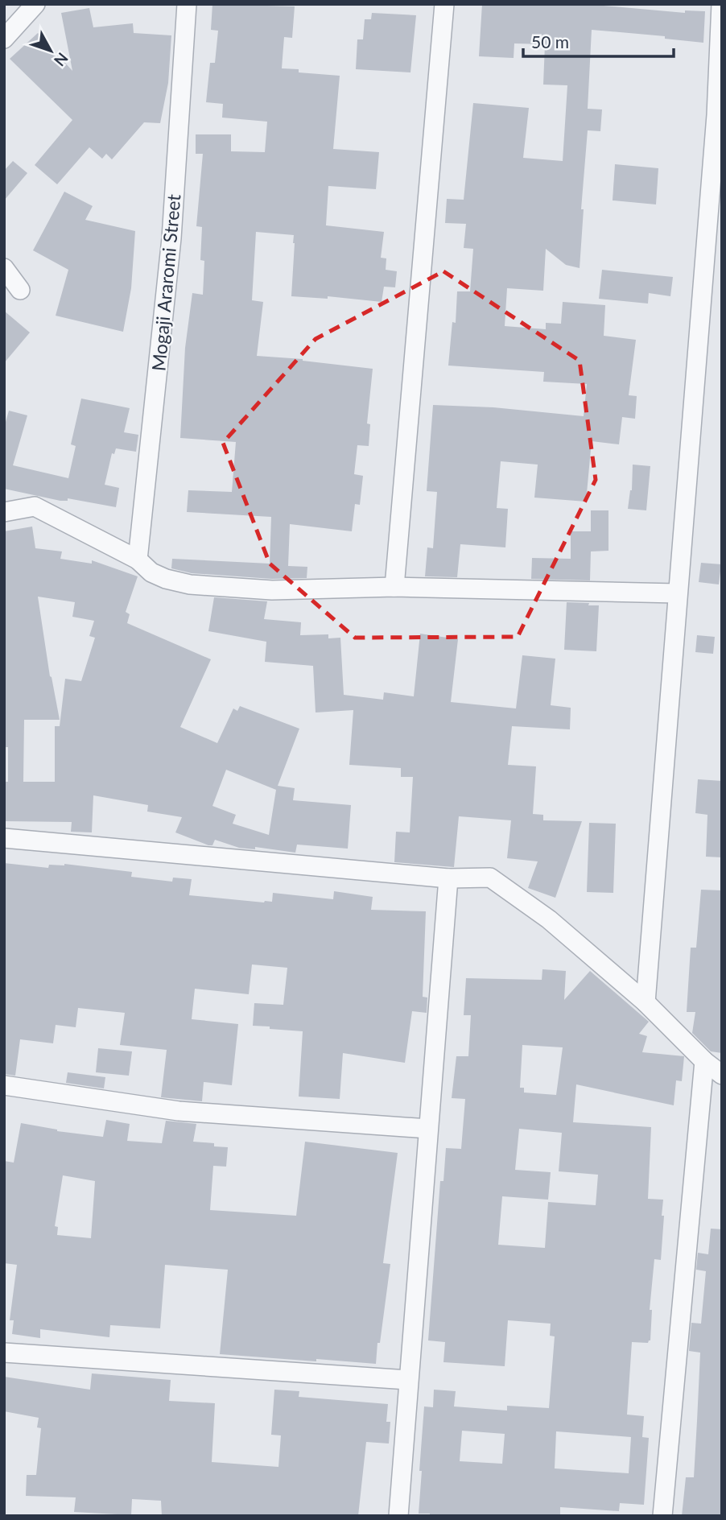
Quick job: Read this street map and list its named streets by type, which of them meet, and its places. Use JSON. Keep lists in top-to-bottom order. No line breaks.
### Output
{"streets":{"street":["Mogaji Araromi Street"]},"scale_bar":"50 m","north":"bottom right"}
